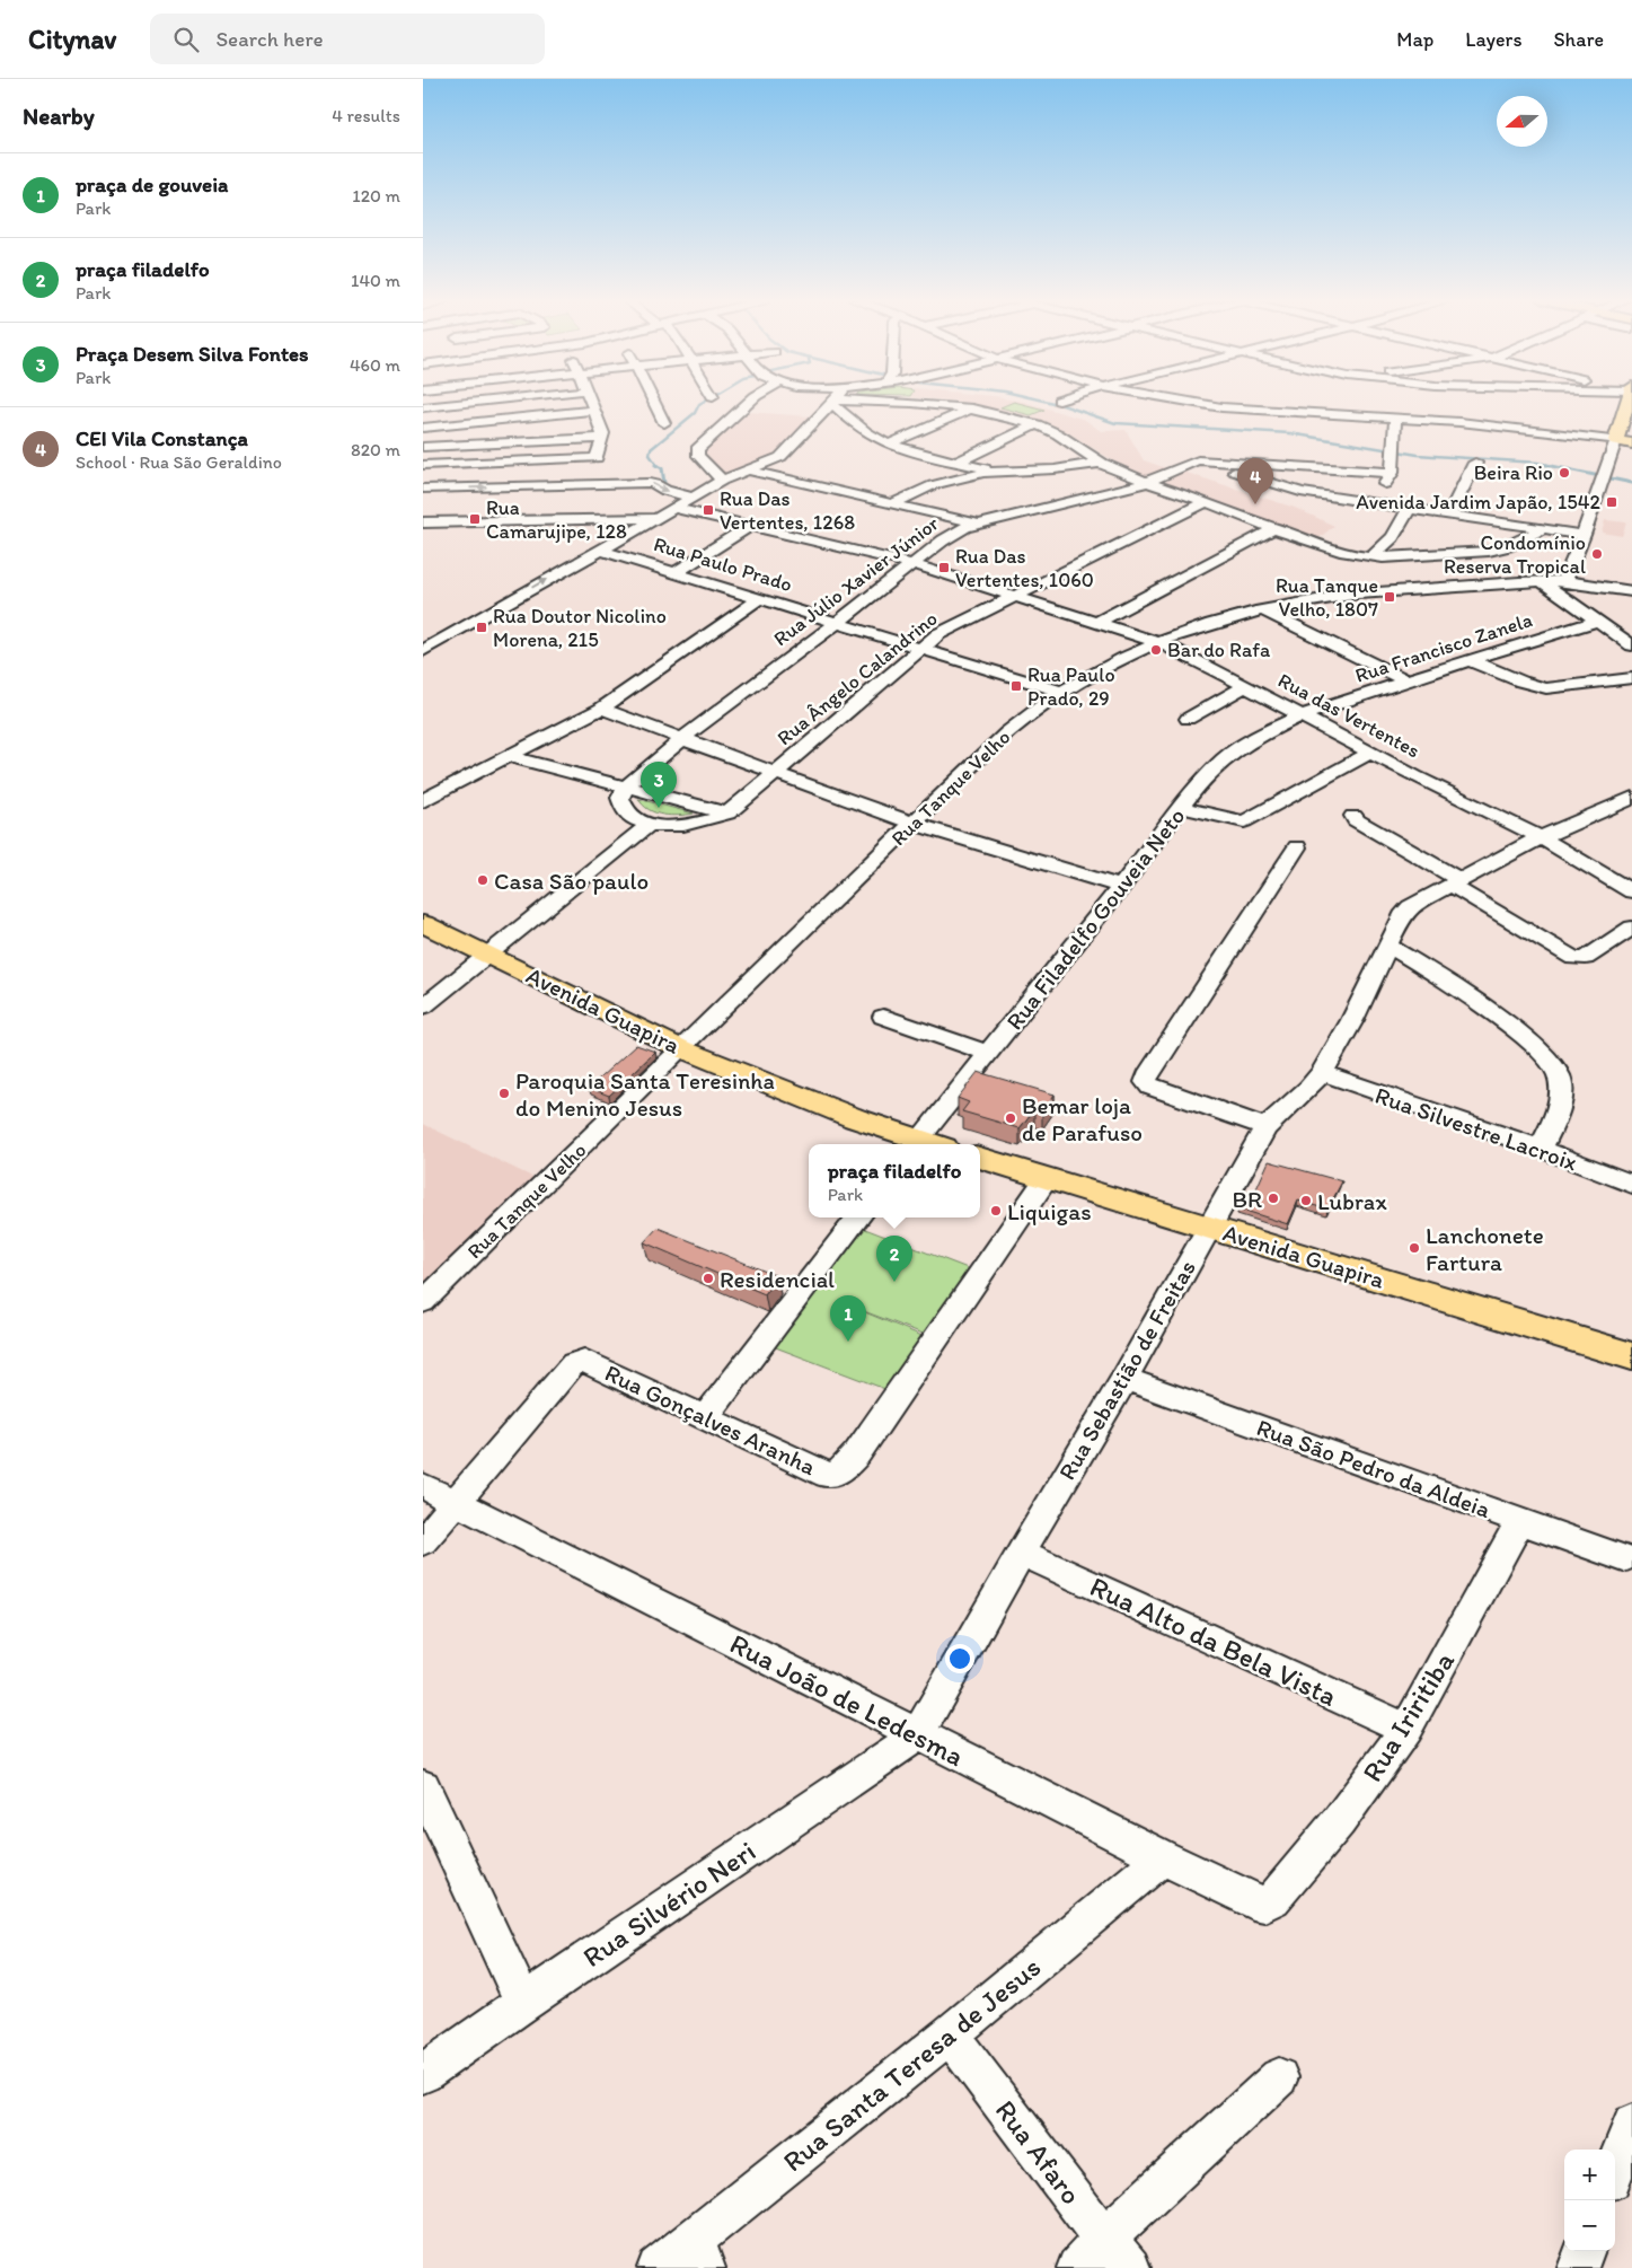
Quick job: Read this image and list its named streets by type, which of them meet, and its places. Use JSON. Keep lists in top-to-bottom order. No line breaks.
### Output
{"streets":{"main road":["Avenida Guapira"],"street":["Rua Paulo Prado","Rua Júlio Xavier Júnior","Rua Francisco Zanela","Rua Ângelo Calandrino","Rua das Vertentes","Rua Tanque Velho","Rua Filadelfo Gouveia Neto","Rua Silvestre Lacroix","Rua Sebastião de Freitas","Rua Gonçalves Aranha","Rua São Pedro da Aldeia","Rua Alto da Bela Vista","Rua João de Ledesma","Rua Iriritiba","Rua Silvério Neri","Rua Santa Teresa de Jesus","Rua Afaro"]},"crossings":[["Rua Paulo Prado","Rua Júlio Xavier Júnior"],["Rua Paulo Prado","Rua Ângelo Calandrino"],["Rua Paulo Prado","Rua Tanque Velho"],["Rua Júlio Xavier Júnior","Rua das Vertentes"],["Rua Francisco Zanela","Rua das Vertentes"],["Rua Francisco Zanela","Rua Filadelfo Gouveia Neto"],["Rua Ângelo Calandrino","Rua das Vertentes"],["Rua das Vertentes","Rua Tanque Velho"],["Rua das Vertentes","Rua Filadelfo Gouveia Neto"],["Rua das Vertentes","Rua Sebastião de Freitas"],["Rua Tanque Velho","Avenida Guapira"],["Avenida Guapira","Rua Sebastião de Freitas"],["Avenida Guapira","Rua Gonçalves Aranha"],["Rua Silvestre Lacroix","Rua Sebastião de Freitas"],["Rua Sebastião de Freitas","Rua São Pedro da Aldeia"],["Rua Sebastião de Freitas","Rua Alto da Bela Vista"],["Rua Sebastião de Freitas","Rua João de Ledesma"],["Rua Sebastião de Freitas","Rua Silvério Neri"],["Rua Gonçalves Aranha","Rua João de Ledesma"],["Rua São Pedro da Aldeia","Rua Iriritiba"],["Rua Alto da Bela Vista","Rua Iriritiba"],["Rua João de Ledesma","Rua Iriritiba"],["Rua João de Ledesma","Rua Silvério Neri"],["Rua João de Ledesma","Rua Santa Teresa de Jesus"],["Rua Santa Teresa de Jesus","Rua Afaro"]],"places":{"other":["Beira Rio","Condomínio Reserva Tropical","Bar do Rafa","Casa São paulo","Paroquia Santa Teresinha do Menino Jesus","Bemar loja de Parafuso","BR","Lubrax","Liquigas","Lanchonete Fartura","Residencial"],"transit":["Avenida Jardim Japão, 1542","Rua Das Vertentes, 1268","Rua Camarujipe, 128","Rua Das Vertentes, 1060","Rua Tanque Velho, 1807","Rua Doutor Nicolino Morena, 215","Rua Paulo Prado, 29"]},"north":"left","page":{"header":"Citynav","search":"Search here","nav":["Map","Layers","Share"],"heading":["Nearby","4 results"],"list":[{"mark":"1","name":"praça de gouveia","note":"Park","value":"120 m"},{"mark":"2","name":"praça filadelfo","note":"Park","value":"140 m"},{"mark":"3","name":"Praça Desem Silva Fontes","note":"Park","value":"460 m"},{"mark":"4","name":"CEI Vila Constança","note":"School · Rua São Geraldino","value":"820 m"}],"pins":["4","3","2","1"],"popup":["praça filadelfo","Park"],"map_buttons":["+","−"]}}
